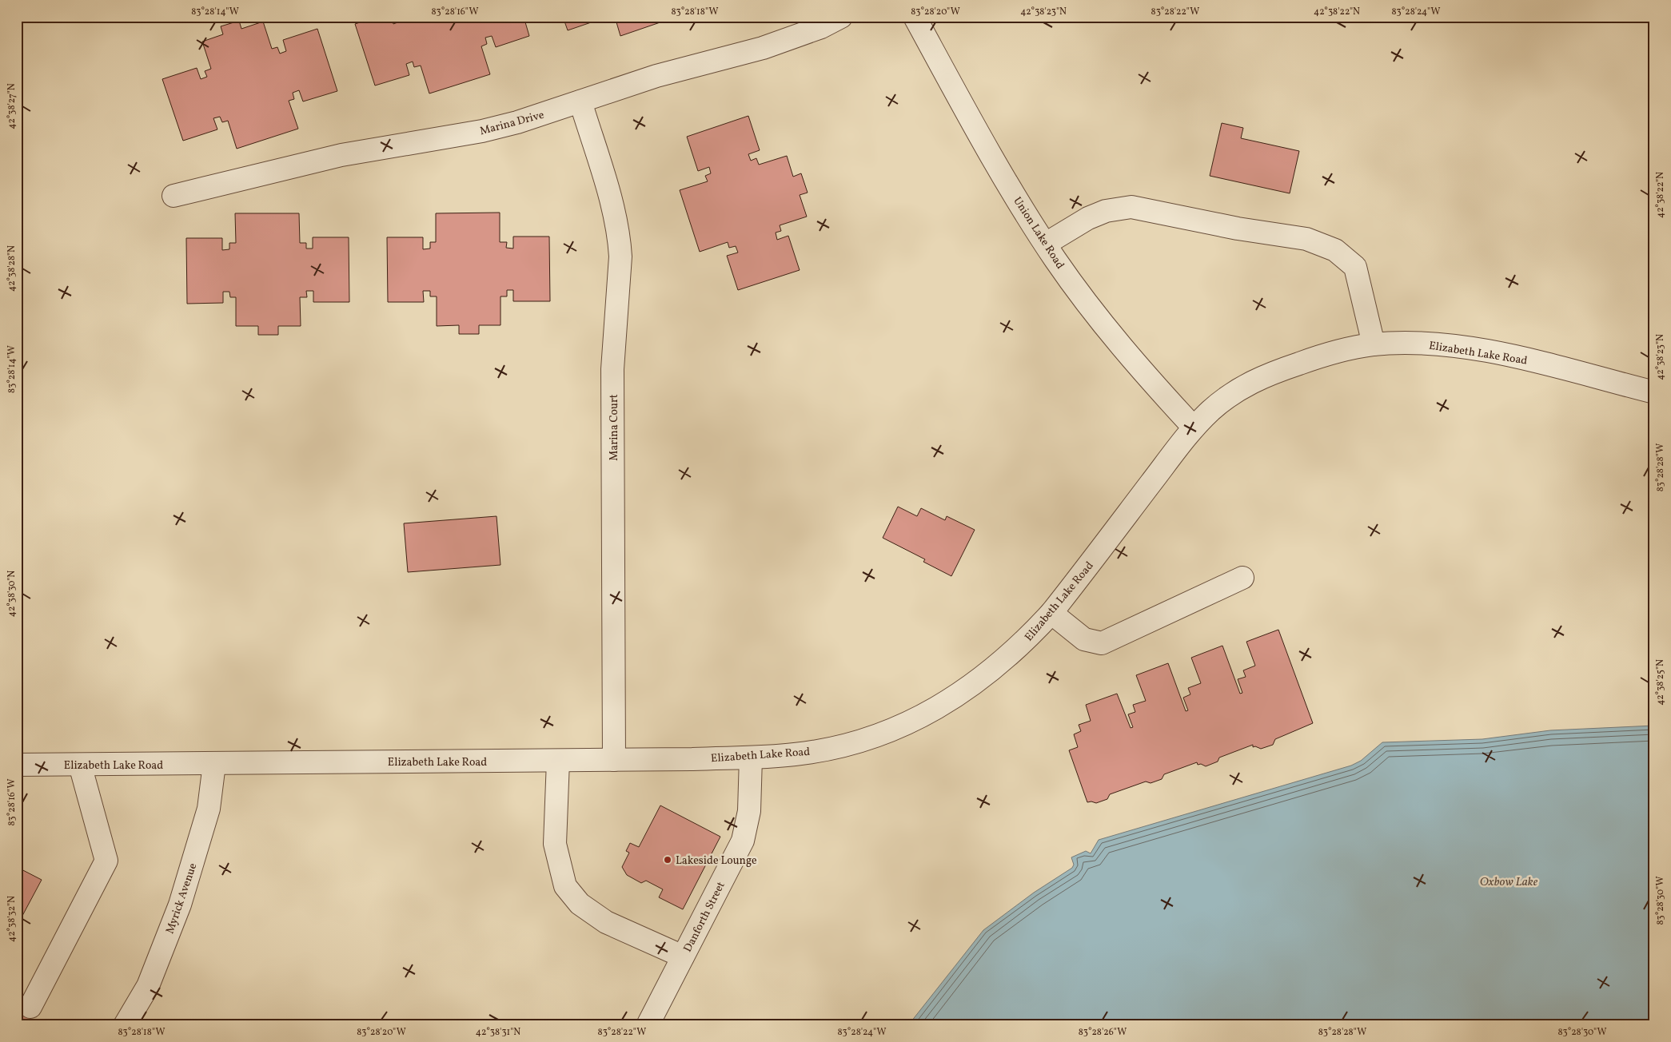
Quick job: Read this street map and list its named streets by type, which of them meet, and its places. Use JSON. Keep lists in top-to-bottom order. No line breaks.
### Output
{"streets":{"street":["Marina Drive","Union Lake Road","Elizabeth Lake Road","Marina Court","Myrick Avenue","Danforth Street"]},"crossings":[["Marina Drive","Marina Court"],["Union Lake Road","Elizabeth Lake Road"],["Elizabeth Lake Road","Marina Court"],["Elizabeth Lake Road","Myrick Avenue"],["Elizabeth Lake Road","Danforth Street"]],"water":["Oxbow Lake"],"places":["Lakeside Lounge"],"coordinates":["83°28'14\"W","83°28'16\"W","83°28'18\"W","83°28'20\"W","42°38'23\"N","83°28'22\"W","42°38'22\"N","83°28'24\"W","42°38'27\"N","42°38'28\"N","83°28'28\"W","42°38'30\"N","42°38'25\"N","83°28'30\"W","42°38'32\"N","42°38'31\"N","83°28'26\"W"]}
